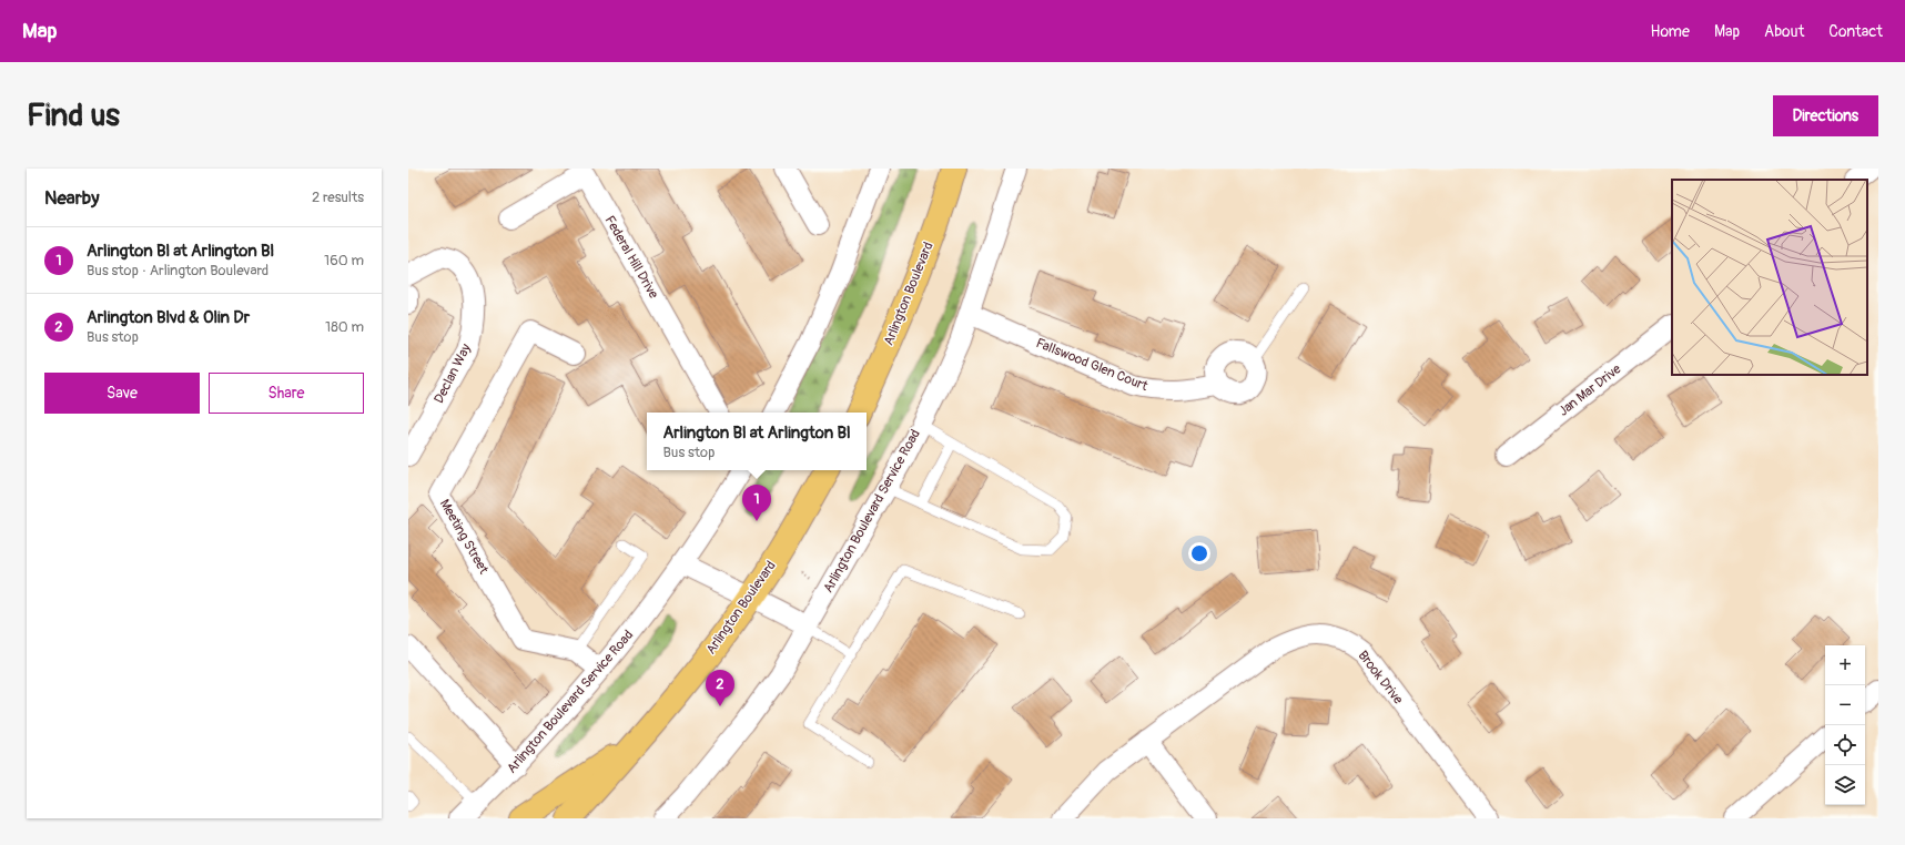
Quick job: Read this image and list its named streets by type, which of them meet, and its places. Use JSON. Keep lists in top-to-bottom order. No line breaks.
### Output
{"streets":{"highway":["Arlington Boulevard"],"street":["Federal Hill Drive","Fallswood Glen Court","Declan Way","Jan Mar Drive","Arlington Boulevard Service Road","Meeting Street","Brook Drive"]},"crossings":[["Fallswood Glen Court","Arlington Boulevard Service Road"],["Arlington Boulevard Service Road","Meeting Street"]],"page":{"header":"Map","nav":["Home","Map","About","Contact"],"buttons":["Directions",["Save","Share"]],"title":"Find us","heading":["Nearby","2 results"],"list":[{"mark":"1","name":"Arlington Bl at Arlington Bl","note":"Bus stop · Arlington Boulevard","value":"160 m"},{"mark":"2","name":"Arlington Blvd & Olin Dr","note":"Bus stop","value":"180 m"}],"popup":["Arlington Bl at Arlington Bl","Bus stop"],"pins":["1","2"],"map_buttons":["+","−"]}}
